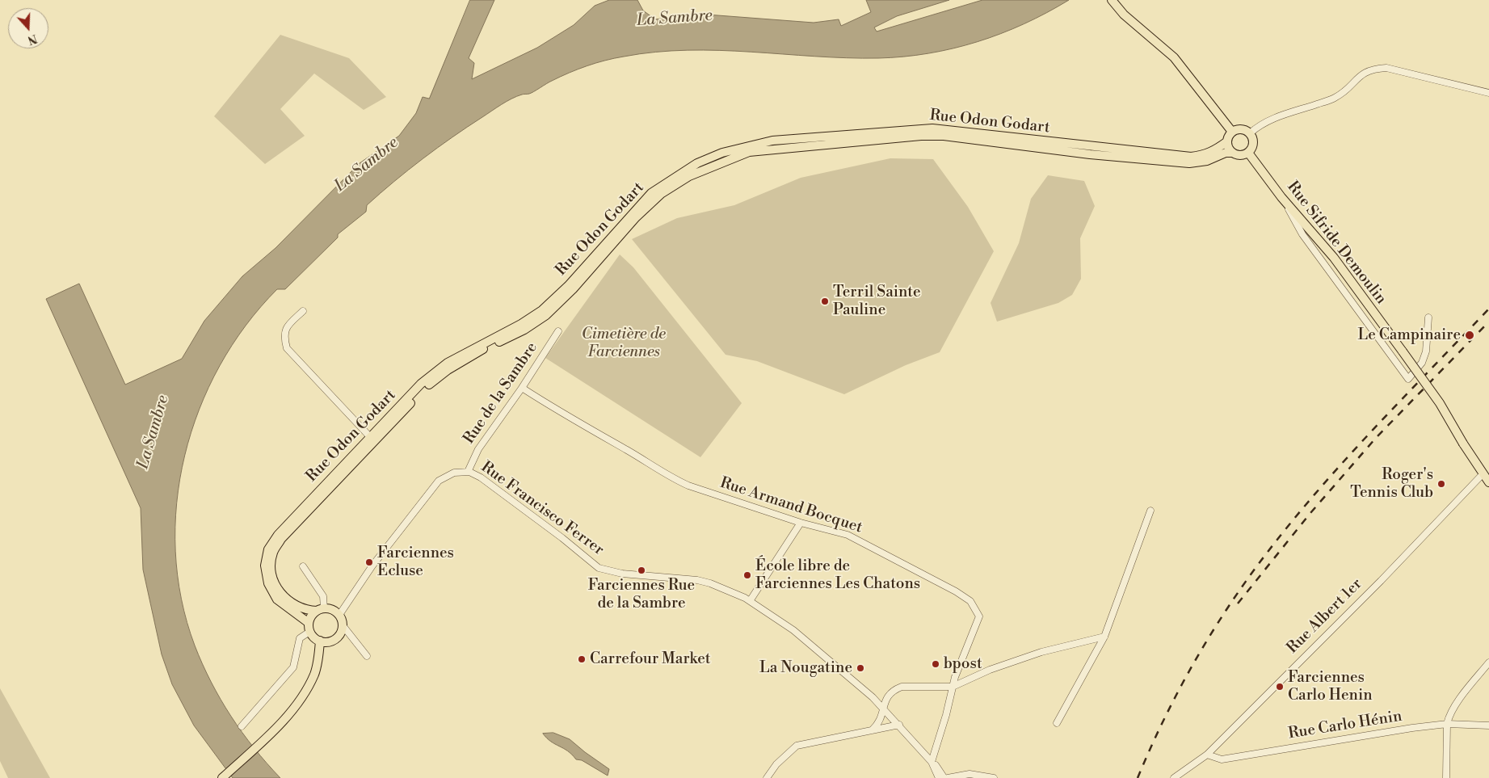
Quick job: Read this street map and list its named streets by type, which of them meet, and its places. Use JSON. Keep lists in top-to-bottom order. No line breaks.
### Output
{"streets":{"main road":["Rue Odon Godart","Rue Sifride Demoulin"],"street":["Rue de la Sambre","Rue Armand Bocquet","Rue Francisco Ferrer","Rue Albert 1er","Rue Carlo Hénin"]},"crossings":[["Rue Odon Godart","Rue Sifride Demoulin"],["Rue Odon Godart","Rue Francisco Ferrer"],["Rue Sifride Demoulin","Rue Albert 1er"],["Rue de la Sambre","Rue Armand Bocquet"],["Rue de la Sambre","Rue Francisco Ferrer"],["Rue Armand Bocquet","Rue Francisco Ferrer"],["Rue Albert 1er","Rue Carlo Hénin"]],"water":["La Sambre"],"parks":["Cimetière de Farciennes"],"places":["Terril Sainte Pauline","Le Campinaire","Roger's Tennis Club","Farciennes Ecluse","Farciennes Rue de la Sambre","École libre de Farciennes Les Chatons","Carrefour Market","bpost","La Nougatine","Farciennes Carlo Henin"],"north":"bottom"}
